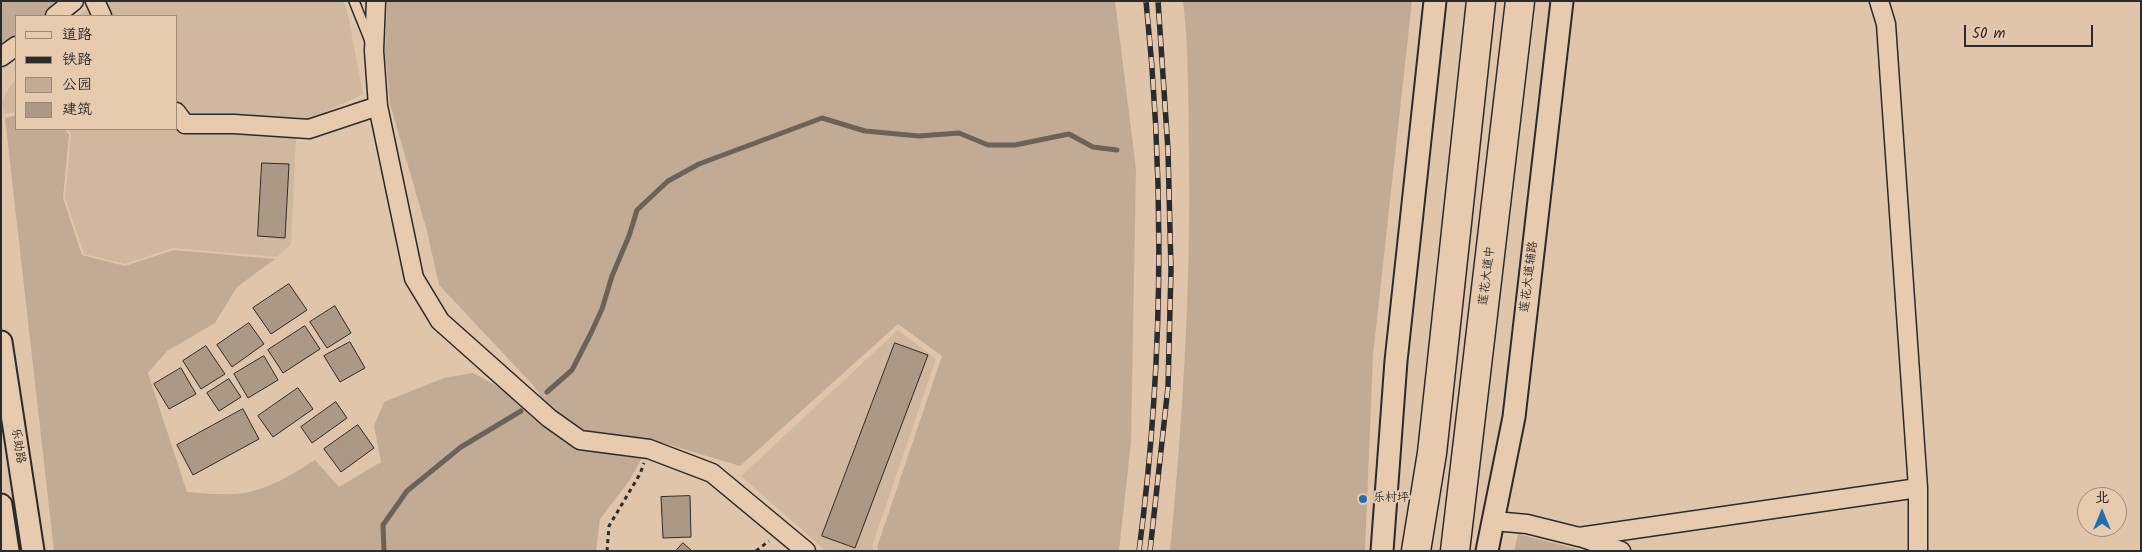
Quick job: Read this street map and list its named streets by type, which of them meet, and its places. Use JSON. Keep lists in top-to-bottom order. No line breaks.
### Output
{"streets":{"main road":["莲花大道中"],"street":["莲花大道辅路","乐助路"]},"places":["乐村坪"],"legend":["道路","铁路","公园","建筑"],"scale_bar":"50 m","north":"top"}
